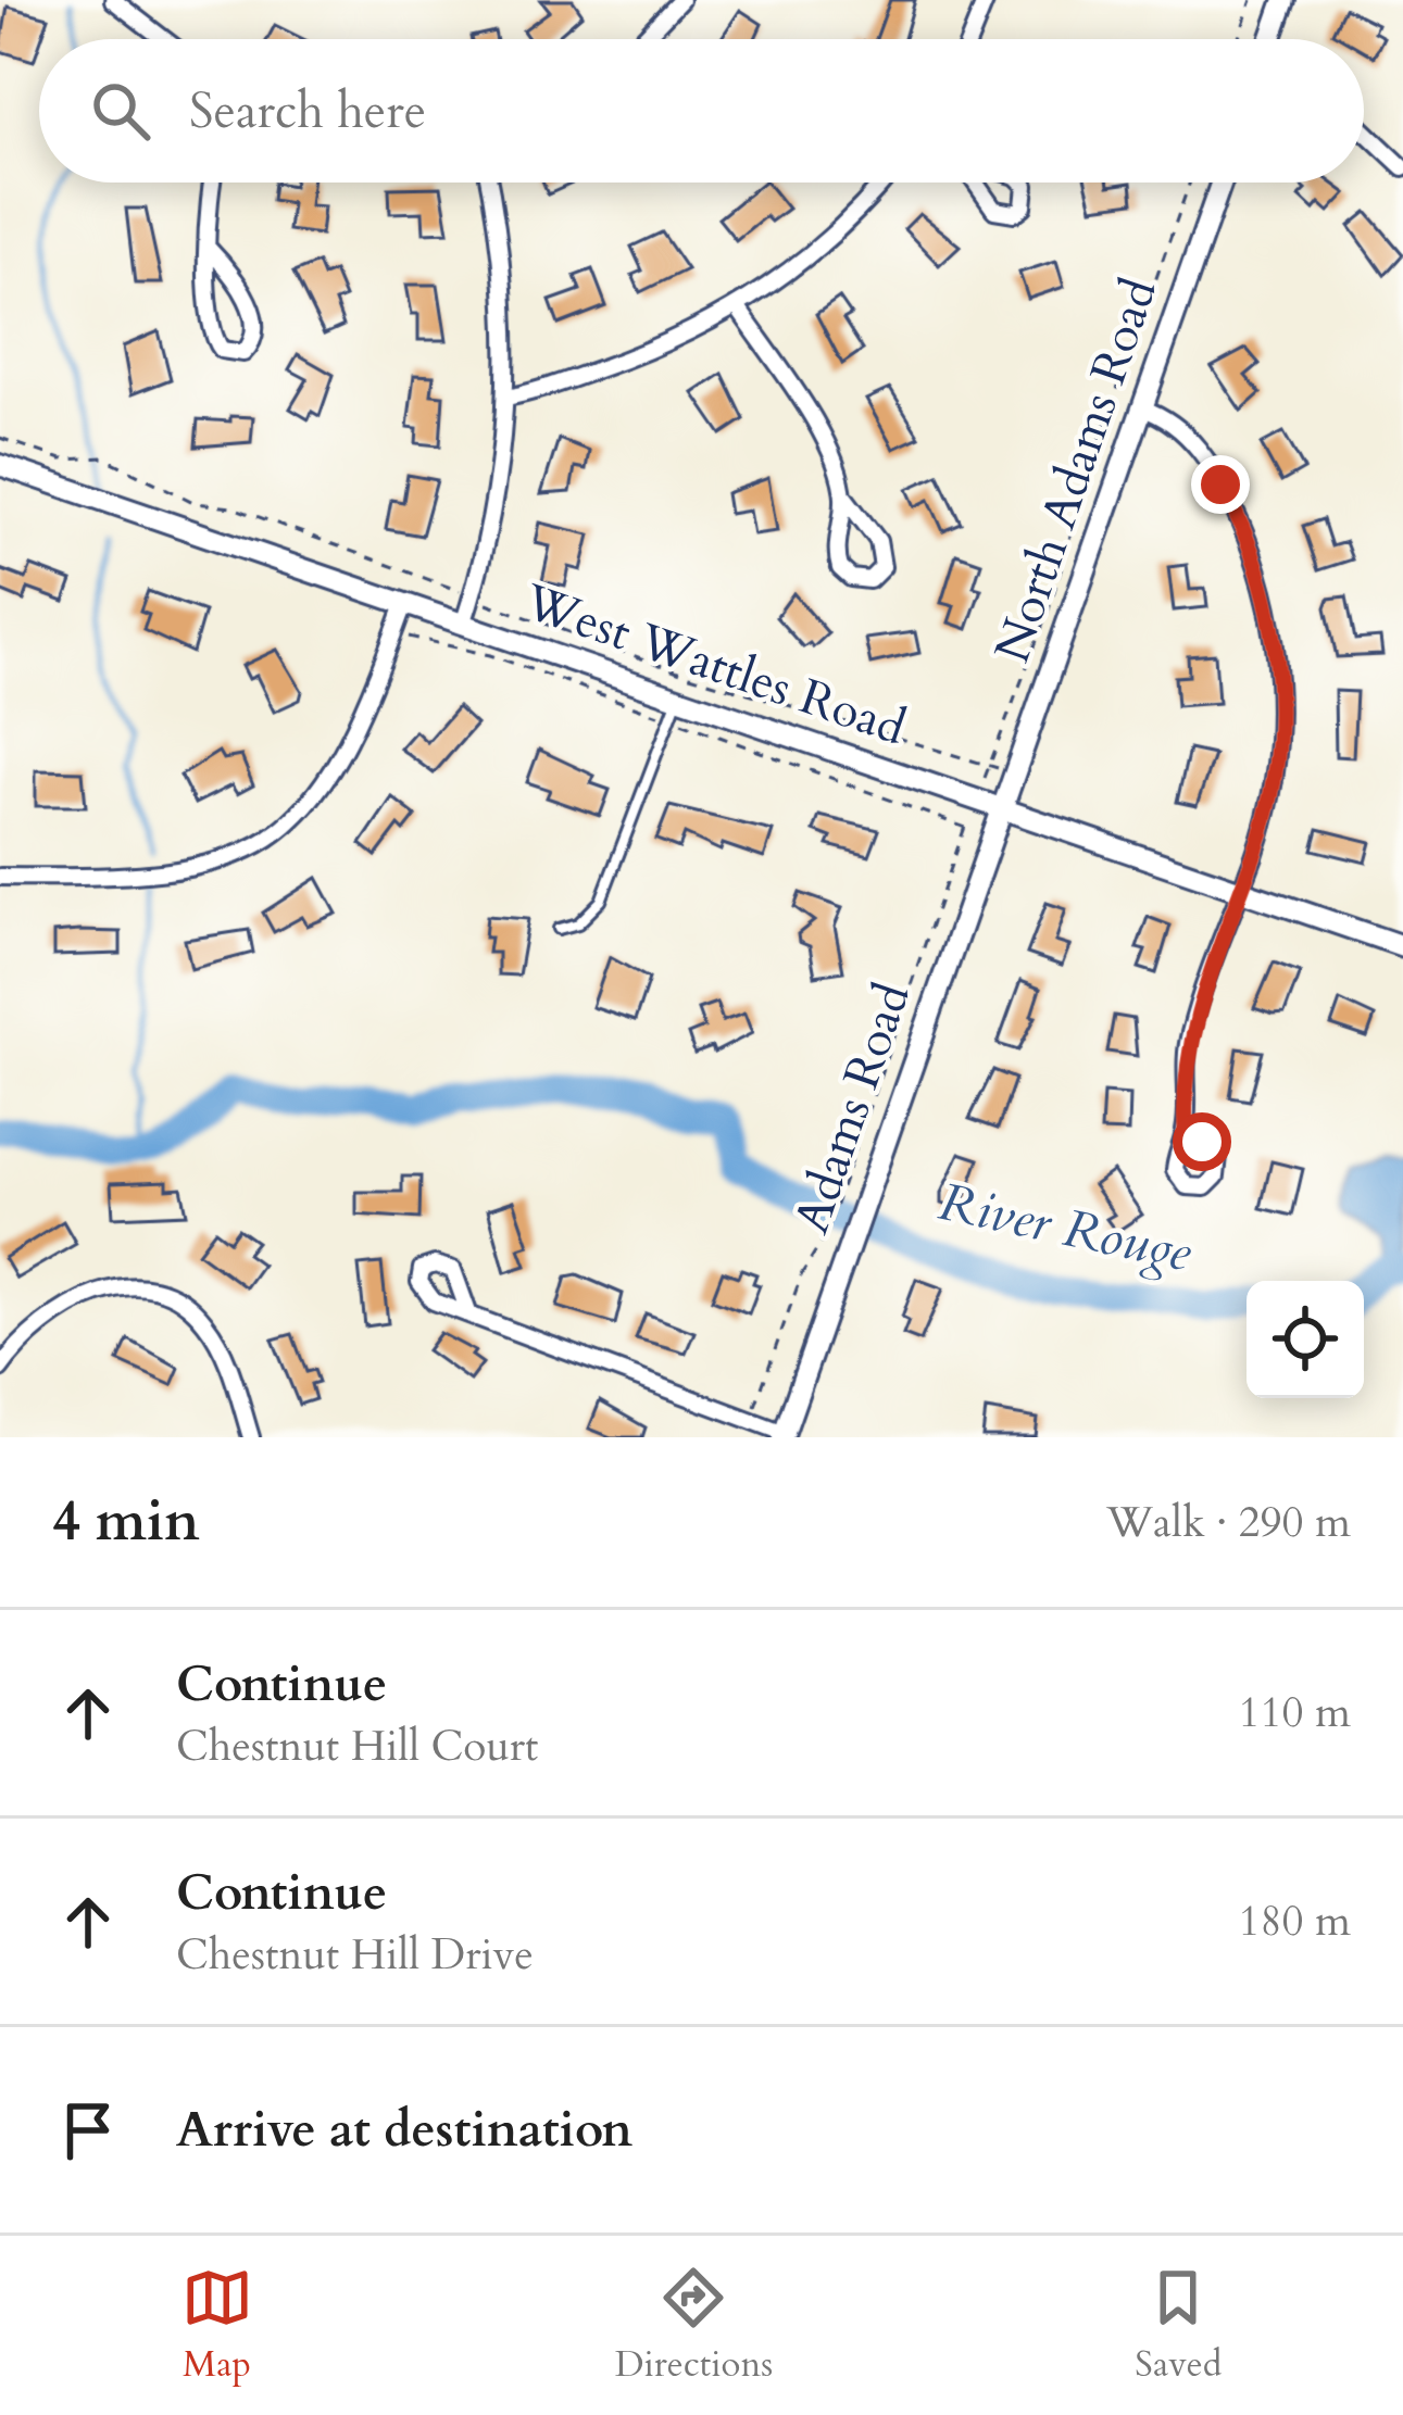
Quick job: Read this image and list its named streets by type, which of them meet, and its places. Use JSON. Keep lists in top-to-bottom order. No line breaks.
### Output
{"streets":{"street":["North Adams Road","West Wattles Road","Adams Road"]},"crossings":[["North Adams Road","West Wattles Road"],["North Adams Road","Adams Road"],["West Wattles Road","Adams Road"]],"water":["River Rouge"],"page":{"search":"Search here","heading":["4 min","Walk · 290 m"],"list":[["Continue","Chestnut Hill Court","110 m"],["Continue","Chestnut Hill Drive","180 m"],"Arrive at destination"],"nav":["Map","Directions","Saved"]}}
